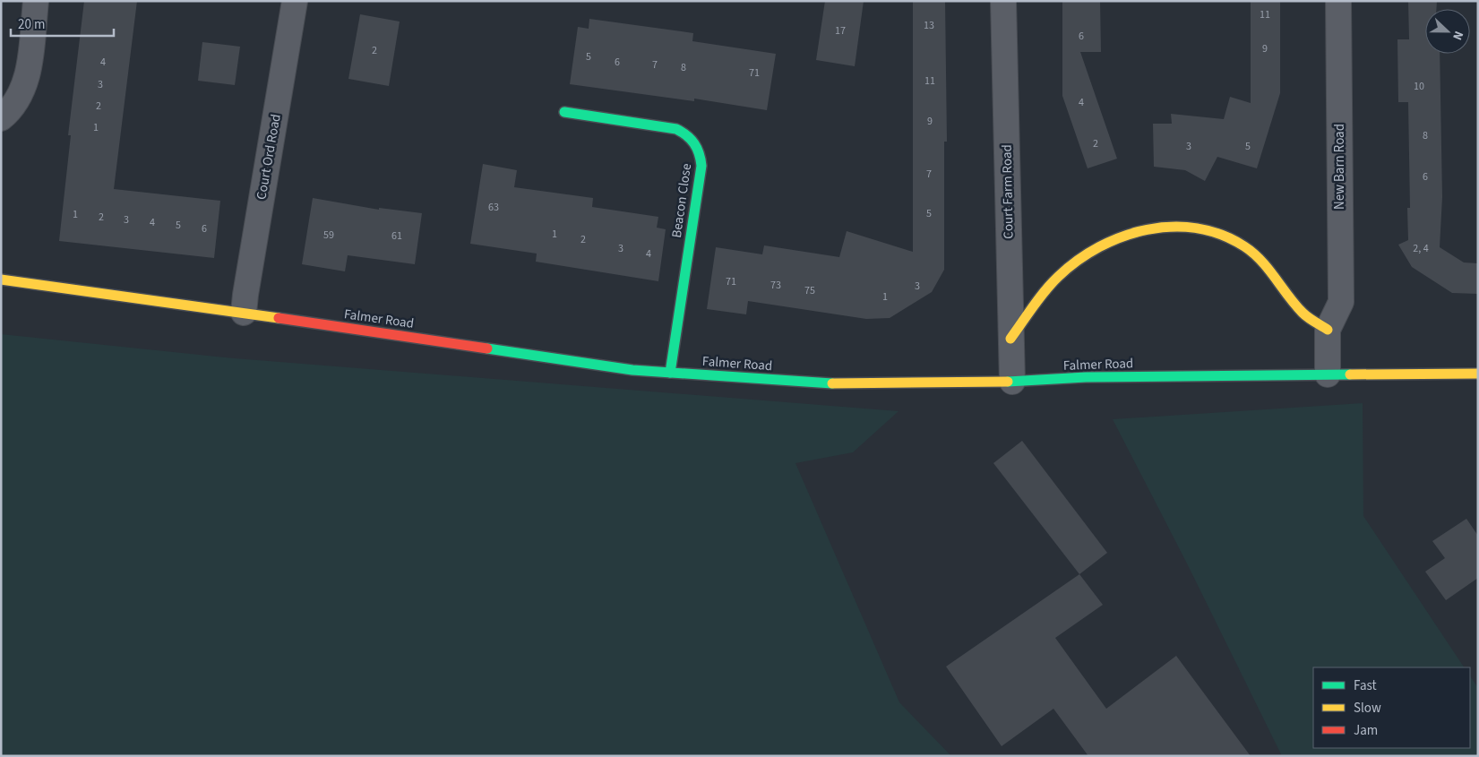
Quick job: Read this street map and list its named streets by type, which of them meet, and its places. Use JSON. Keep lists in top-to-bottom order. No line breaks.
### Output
{"streets":{"main road":["Beacon Close","Falmer Road"],"street":["Court Ord Road","New Barn Road","Court Farm Road"]},"crossings":[["Court Ord Road","Falmer Road"],["New Barn Road","Falmer Road"],["Court Farm Road","Falmer Road"],["Beacon Close","Falmer Road"]],"house_numbers":["11","13","17","6","9","2","5","4","6","7","8","71","11","3","10","4","2","9","1","8","2","3","5","7","6","63","5","1","2","3","4","5","6","1","59","61","2","3","2, 4","4","71","73","3","75","1"],"legend":["Fast","Slow","Jam"],"scale_bar":"20 m","north":"right"}
